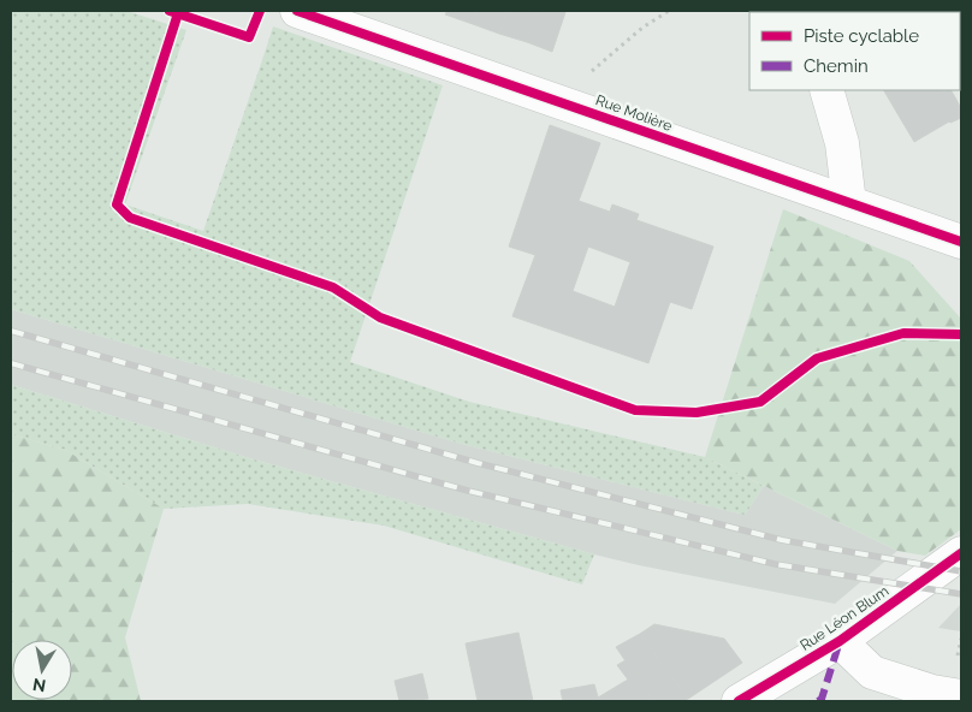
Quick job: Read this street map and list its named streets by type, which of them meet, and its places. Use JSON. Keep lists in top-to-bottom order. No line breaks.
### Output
{"streets":{"street":["Rue Molière","Rue Léon Blum"]},"legend":["Piste cyclable","Chemin"],"north":"bottom"}
